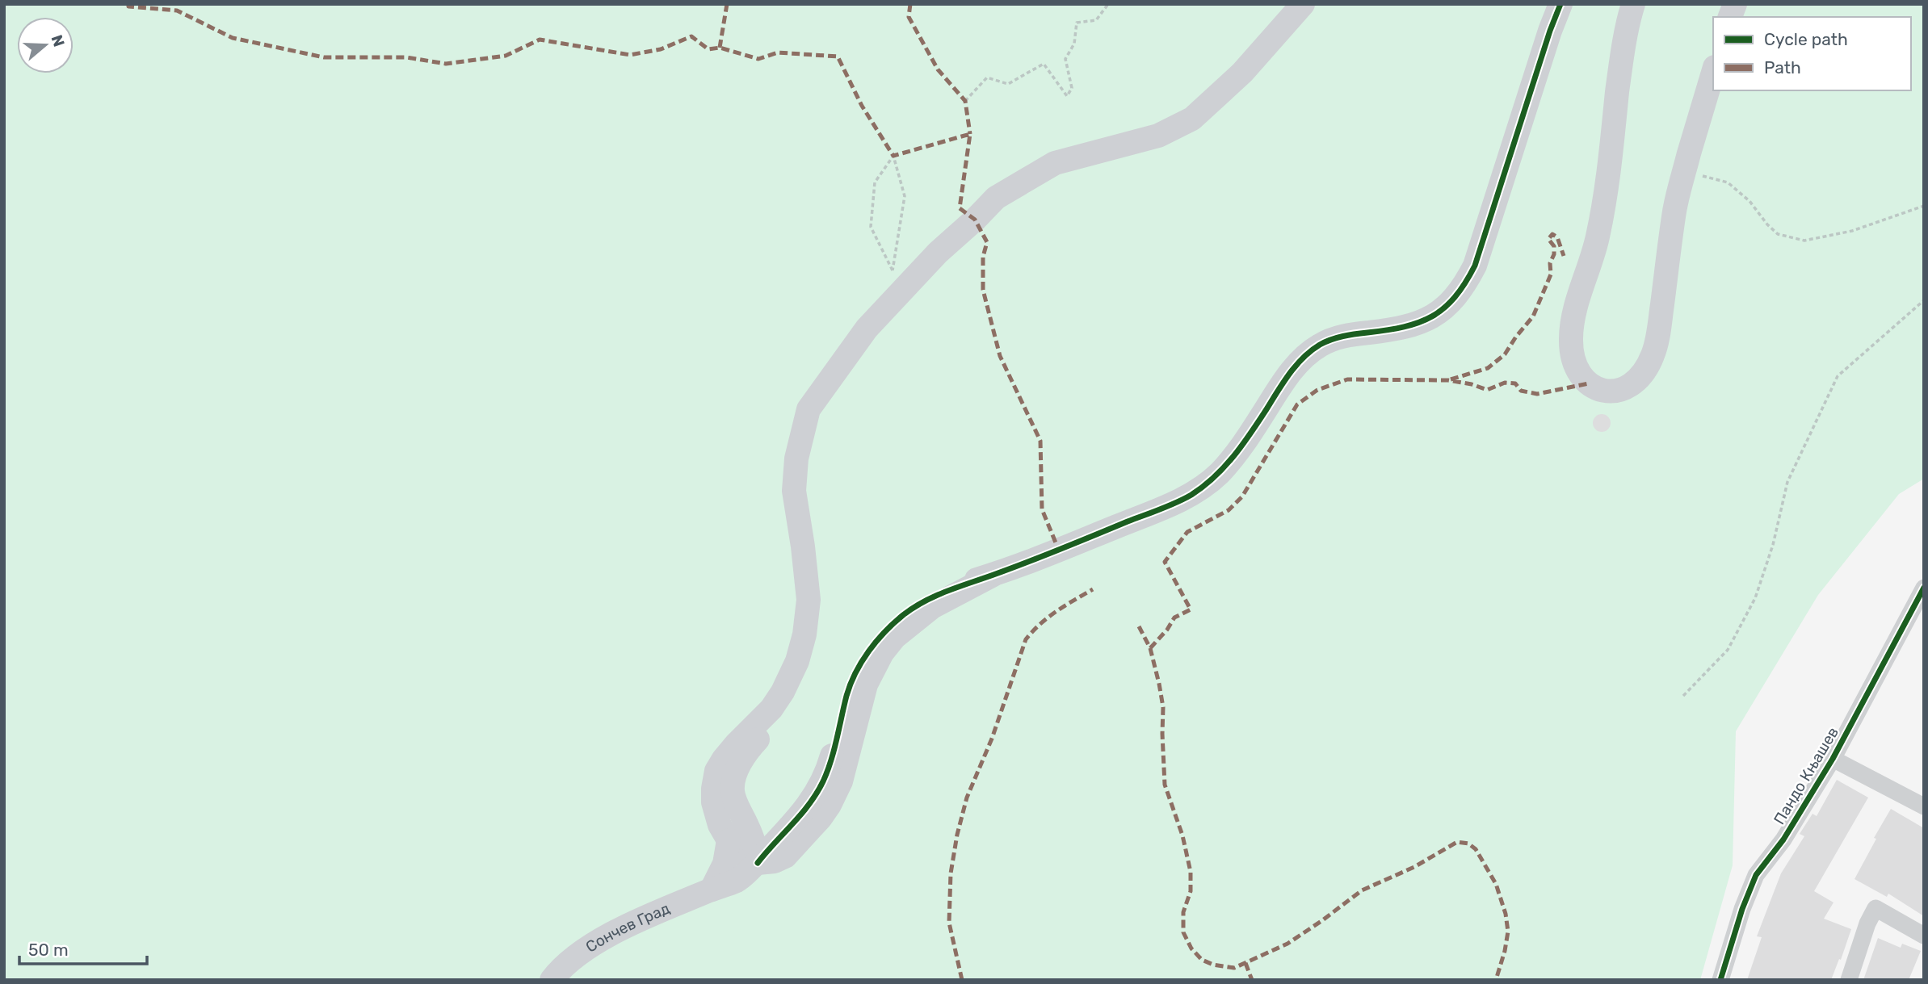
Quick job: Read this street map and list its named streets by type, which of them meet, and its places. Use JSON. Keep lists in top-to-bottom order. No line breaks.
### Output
{"streets":{"street":["Пандо Књашев","Сончев Град"]},"legend":["Cycle path","Path"],"scale_bar":"50 m","north":"right"}
